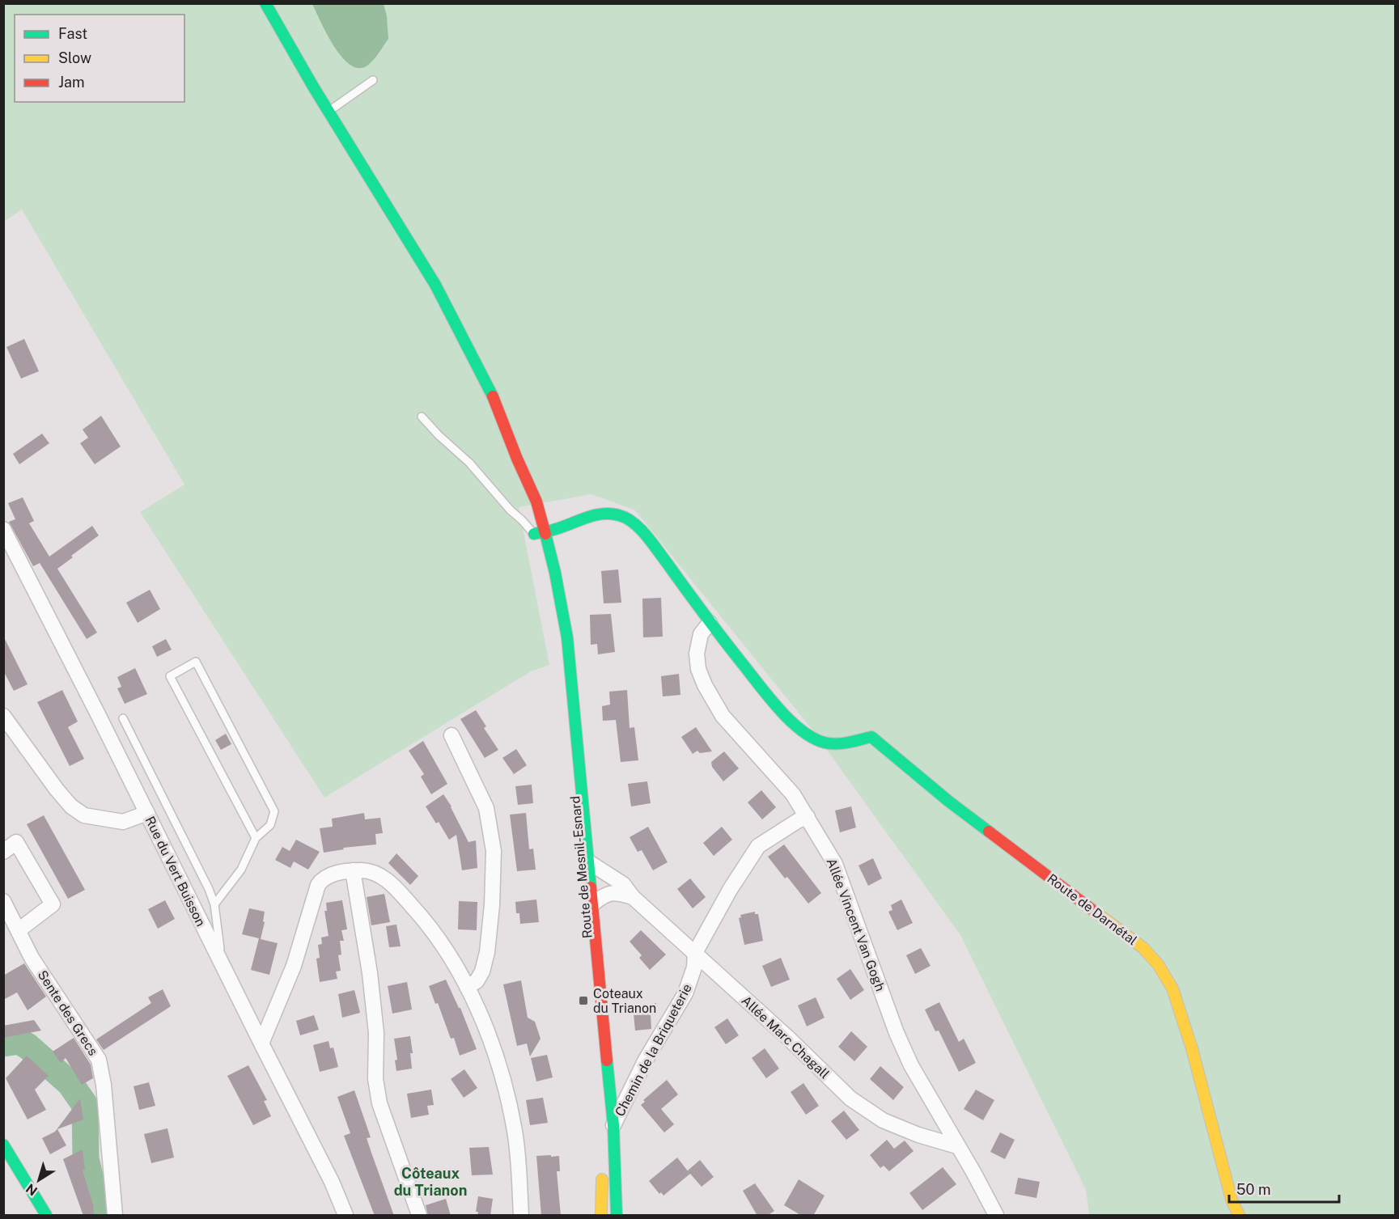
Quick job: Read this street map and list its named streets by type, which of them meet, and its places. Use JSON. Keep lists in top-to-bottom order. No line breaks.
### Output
{"streets":{"main road":["Route de Mesnil-Esnard","Route de Darnétal"],"street":["Rue du Vert Buisson","Allée Vincent Van Gogh","Sente des Grecs","Allée Marc Chagall","Chemin de la Briqueterie"]},"crossings":[["Route de Mesnil-Esnard","Allée Marc Chagall"],["Route de Mesnil-Esnard","Chemin de la Briqueterie"],["Route de Darnétal","Allée Vincent Van Gogh"],["Allée Vincent Van Gogh","Allée Marc Chagall"],["Allée Vincent Van Gogh","Chemin de la Briqueterie"],["Allée Marc Chagall","Chemin de la Briqueterie"]],"districts":["Côteaux du Trianon"],"places":{"transit":["Coteaux du Trianon"]},"legend":["Fast","Slow","Jam"],"scale_bar":"50 m","north":"bottom left"}
